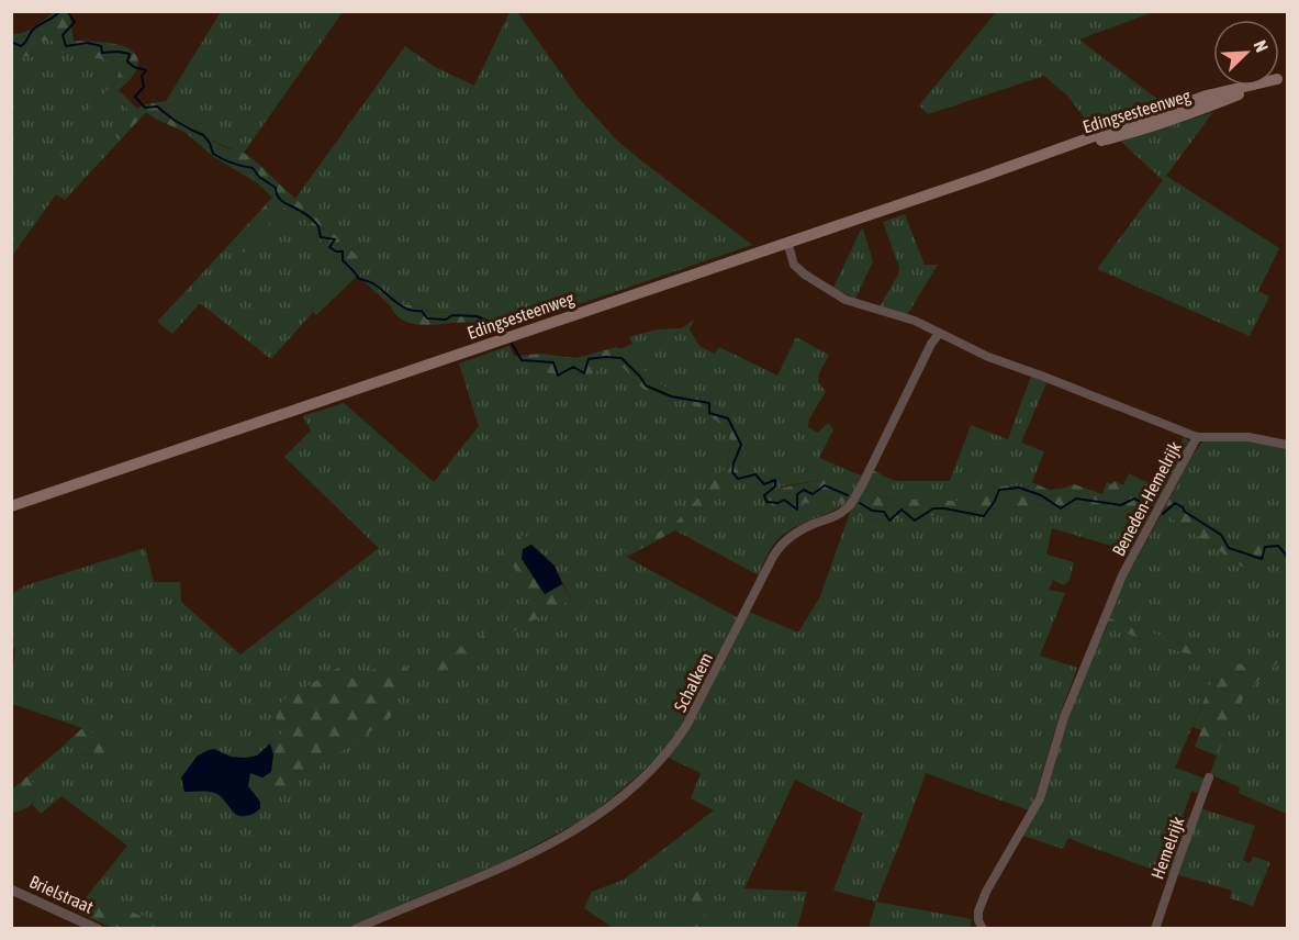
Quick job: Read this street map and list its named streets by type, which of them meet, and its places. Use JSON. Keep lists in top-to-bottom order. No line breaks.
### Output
{"streets":{"main road":["Edingsesteenweg"],"street":["Beneden-Hemelrijk","Schalkem","Hemelrijk","Brielstraat"]},"crossings":[["Edingsesteenweg","Beneden-Hemelrijk"],["Beneden-Hemelrijk","Schalkem"]],"north":"top right"}
